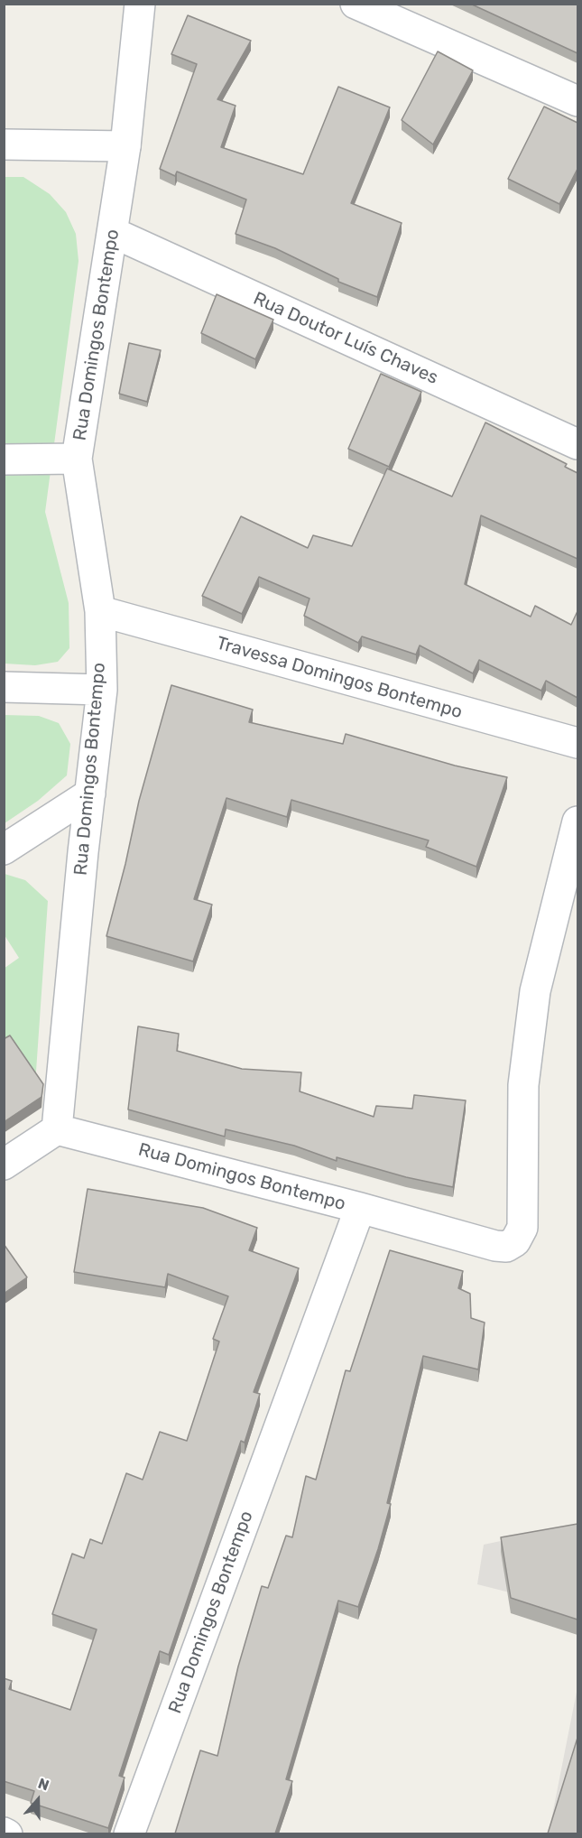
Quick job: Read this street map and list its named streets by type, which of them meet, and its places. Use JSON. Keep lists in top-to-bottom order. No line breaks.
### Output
{"streets":{"street":["Rua Domingos Bontempo","Rua Doutor Luís Chaves","Travessa Domingos Bontempo"]},"crossings":[["Rua Domingos Bontempo","Rua Doutor Luís Chaves"],["Rua Domingos Bontempo","Travessa Domingos Bontempo"]],"north":"top"}
